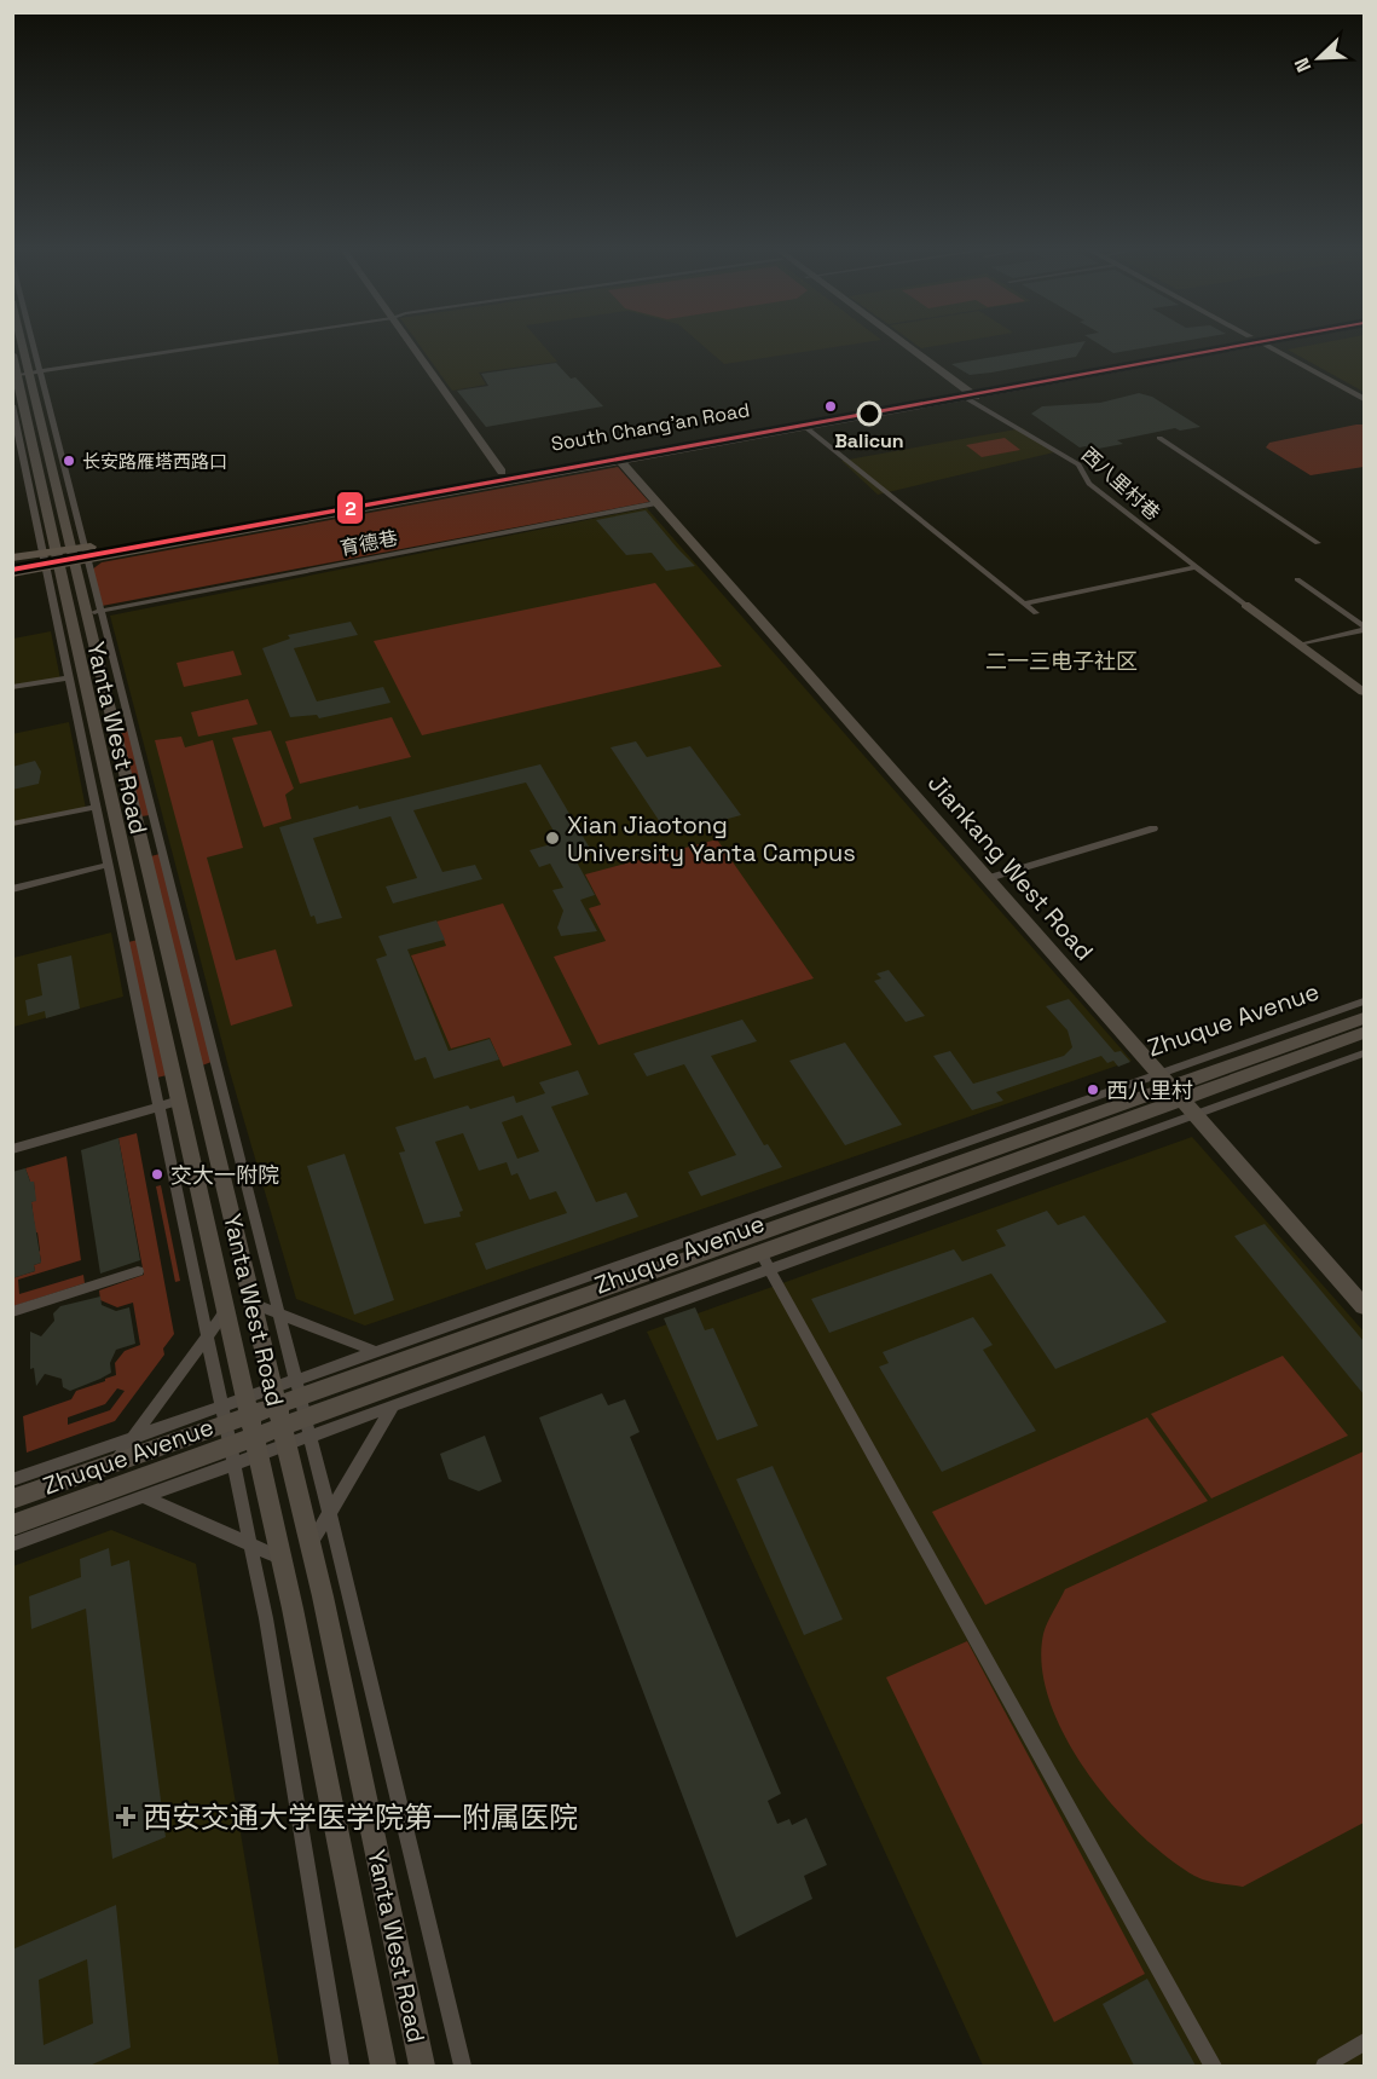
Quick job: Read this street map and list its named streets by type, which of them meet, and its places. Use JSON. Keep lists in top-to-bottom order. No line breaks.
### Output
{"streets":{"main road":["South Chang'an Road","Yanta West Road","Jiankang West Road","Zhuque Avenue"],"street":["西八里村巷","育德巷"]},"crossings":[["South Chang'an Road","西八里村巷"],["South Chang'an Road","Yanta West Road"],["South Chang'an Road","Jiankang West Road"],["育德巷","Yanta West Road"],["育德巷","Jiankang West Road"],["Yanta West Road","Zhuque Avenue"],["Jiankang West Road","Zhuque Avenue"]],"districts":["二一三电子社区"],"places":{"other":["Balicun","长安路雁塔西路口","Xian Jiaotong University Yanta Campus","西八里村","交大一附院"],"health":["西安交通大学医学院第一附属医院"]},"lines":["transit line 2"],"north":"bottom left"}
